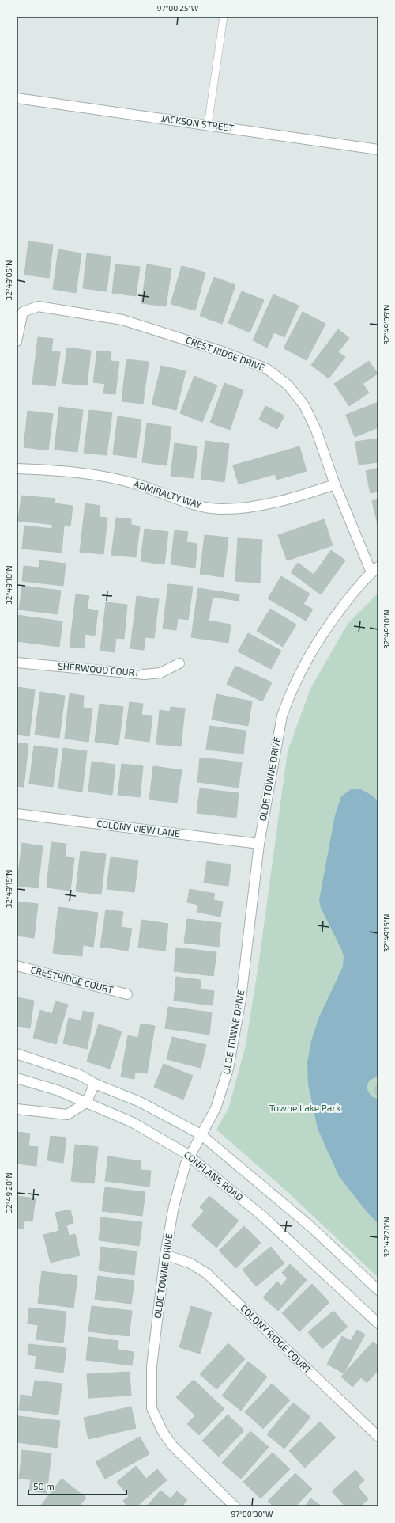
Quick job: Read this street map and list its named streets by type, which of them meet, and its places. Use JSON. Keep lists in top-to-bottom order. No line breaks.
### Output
{"streets":{"street":["JACKSON STREET","CREST RIDGE DRIVE","ADMIRALTY WAY","SHERWOOD COURT","OLDE TOWNE DRIVE","COLONY VIEW LANE","CRESTRIDGE COURT","CONFLANS ROAD","COLONY RIDGE COURT"]},"crossings":[["CREST RIDGE DRIVE","ADMIRALTY WAY"],["CREST RIDGE DRIVE","OLDE TOWNE DRIVE"],["OLDE TOWNE DRIVE","COLONY VIEW LANE"],["OLDE TOWNE DRIVE","CONFLANS ROAD"],["OLDE TOWNE DRIVE","COLONY RIDGE COURT"]],"parks":["Towne Lake Park"],"scale_bar":"50 m","coordinates":["97°00'25\"W","32°49'05\"N","32°49'10\"N","32°49'15\"N","32°49'20\"N","97°00'30\"W"]}
